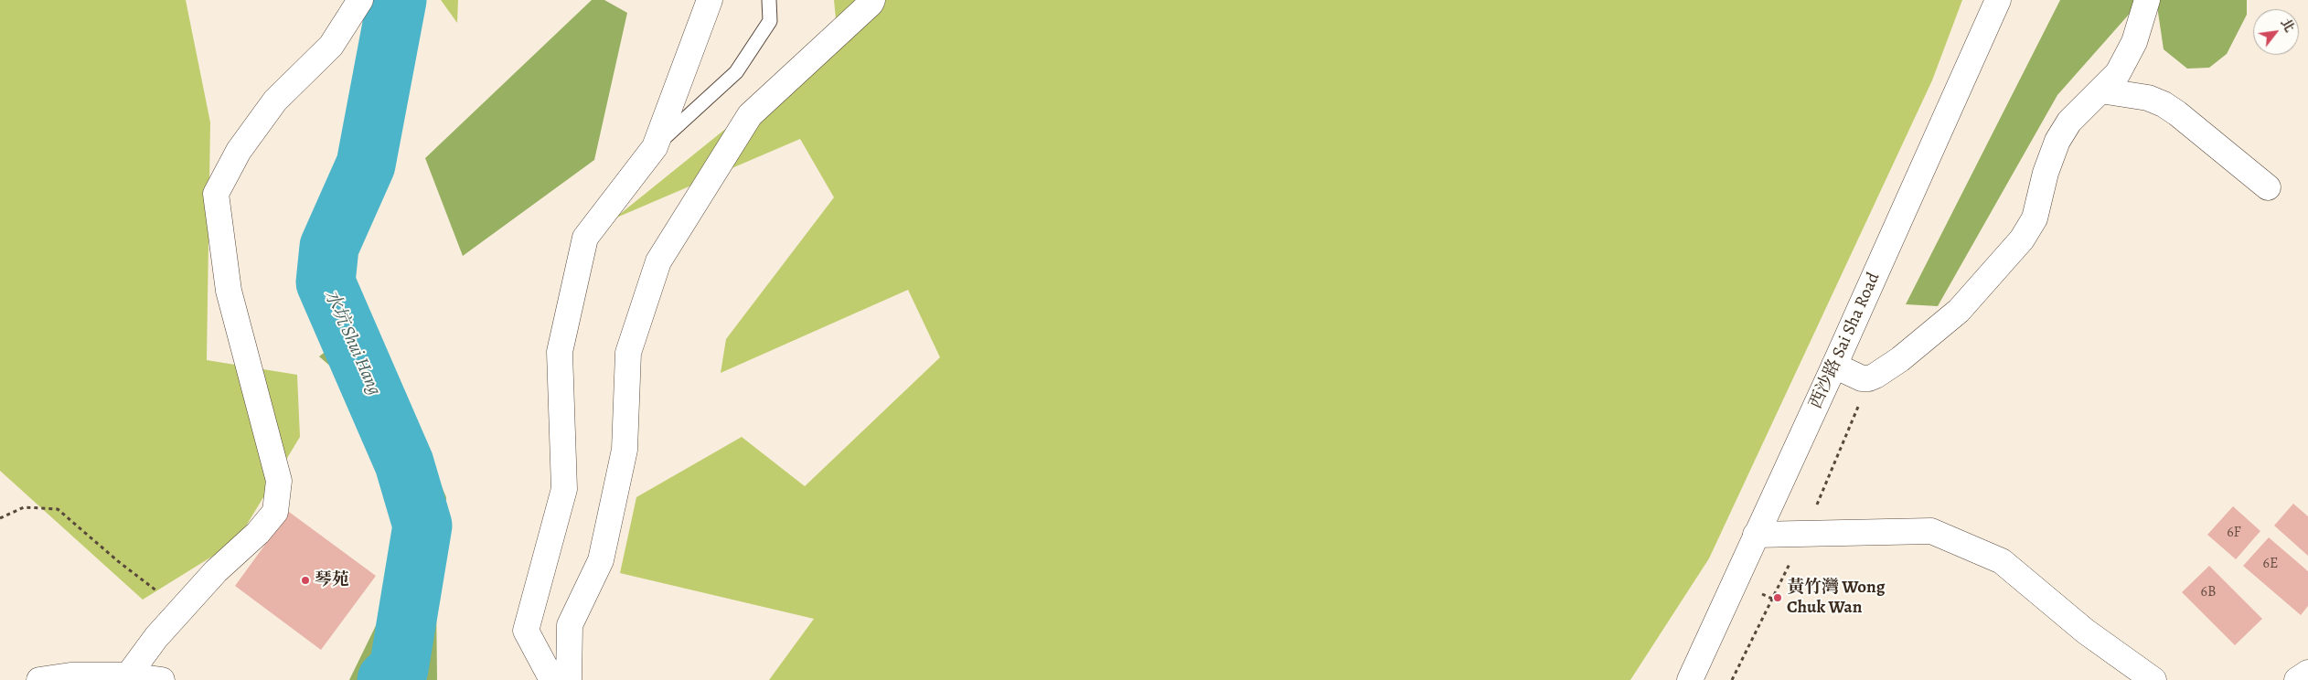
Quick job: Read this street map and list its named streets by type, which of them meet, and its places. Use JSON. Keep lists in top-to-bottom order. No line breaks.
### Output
{"streets":{"street":["西沙路 Sai Sha Road"]},"water":["水坑 Shui Hang"],"places":["琴苑","黃竹灣 Wong Chuk Wan"],"house_numbers":["6F","6E","6B"],"north":"top right"}
